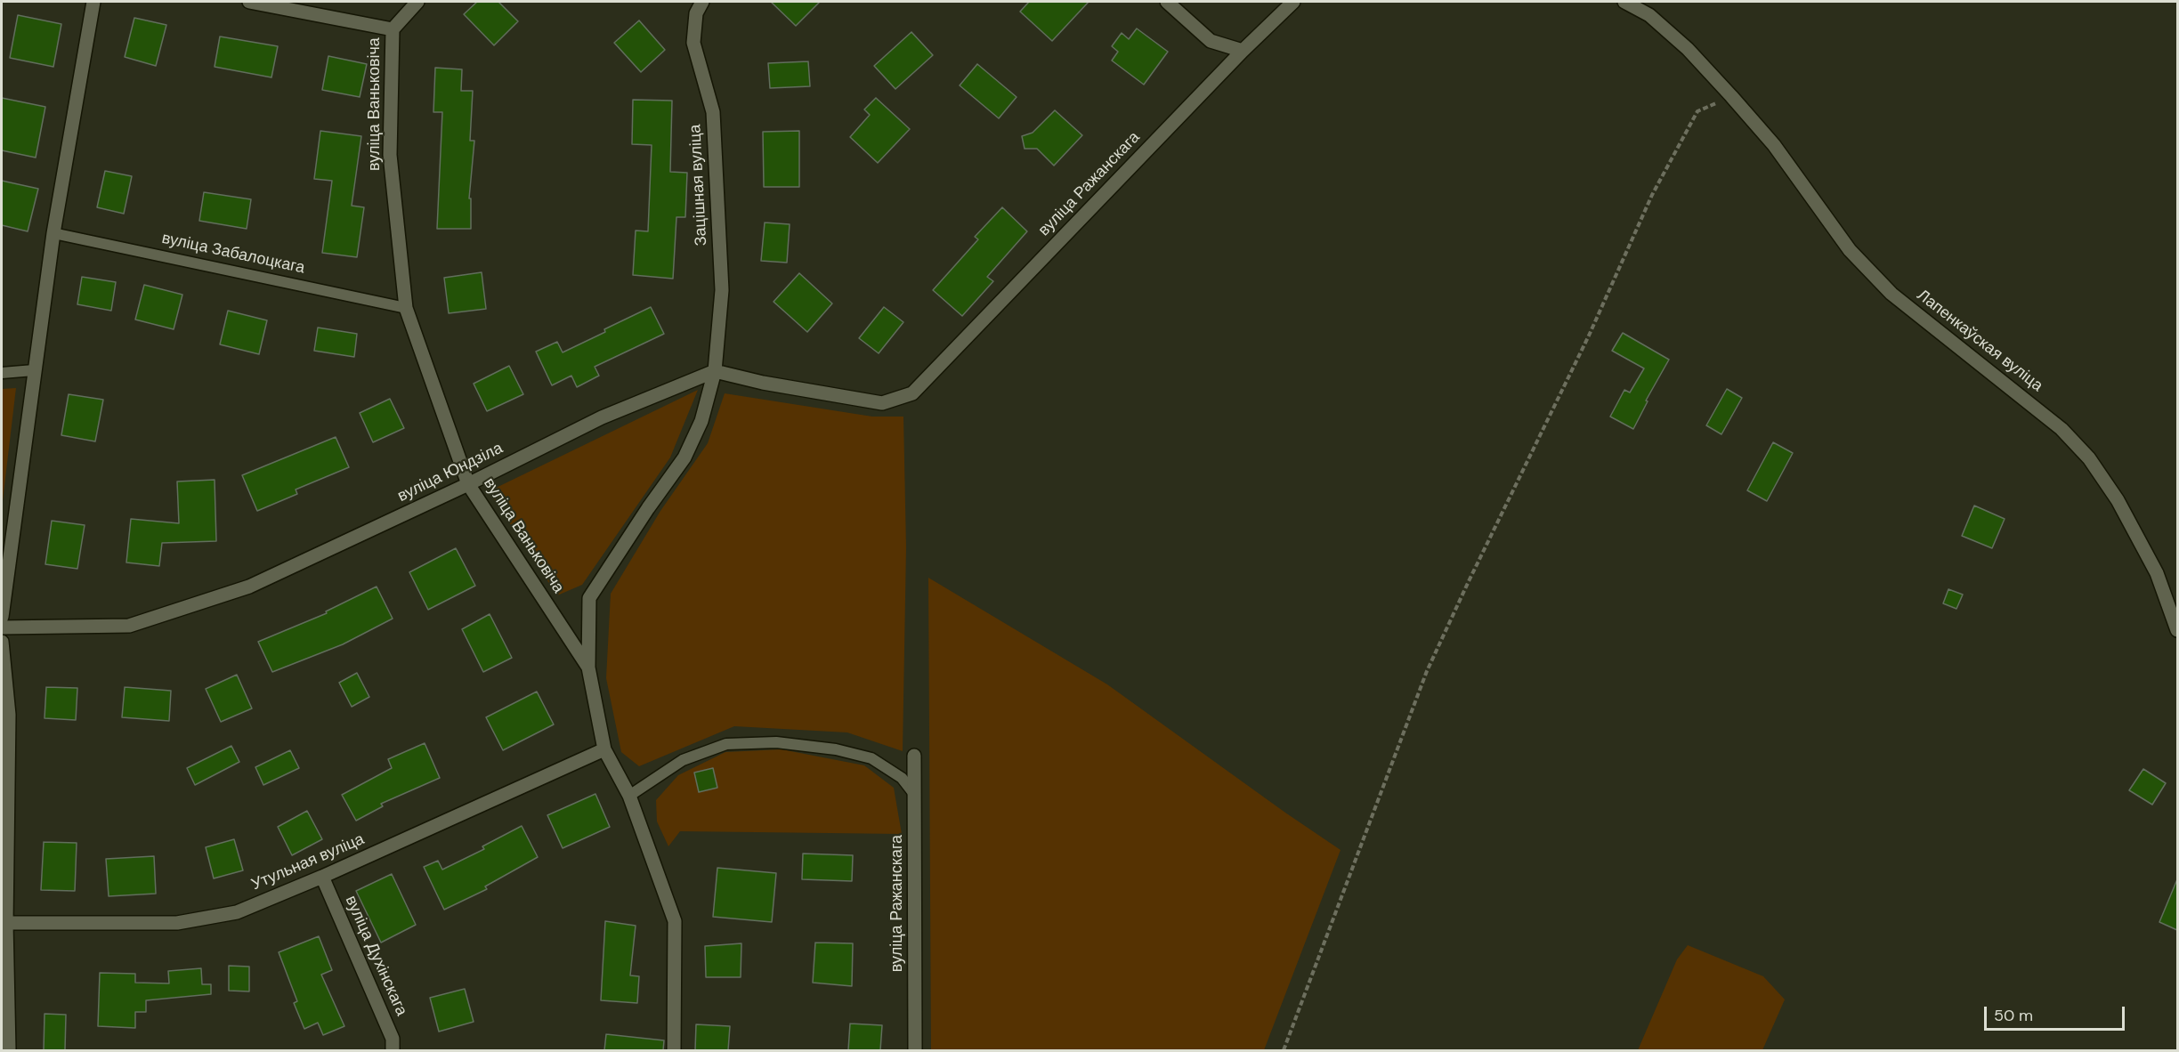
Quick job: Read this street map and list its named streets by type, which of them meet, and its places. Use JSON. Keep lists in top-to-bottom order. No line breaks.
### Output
{"streets":{"street":["вуліца Ваньковіча","вуліца Ражанскага","Зацішная вуліца","Лапенкаўская вуліца","вуліца Юндзіла","Утульная вуліца","вуліца Духінскага"],"lane":["вуліца Забалоцкага"]},"crossings":[["вуліца Ваньковіча","Зацішная вуліца"],["вуліца Ваньковіча","вуліца Забалоцкага"],["вуліца Ваньковіча","вуліца Юндзіла"],["вуліца Ваньковіча","Утульная вуліца"],["вуліца Ражанскага","Зацішная вуліца"],["вуліца Ражанскага","вуліца Юндзіла"],["Зацішная вуліца","вуліца Юндзіла"],["Утульная вуліца","вуліца Духінскага"]],"scale_bar":"50 m"}
